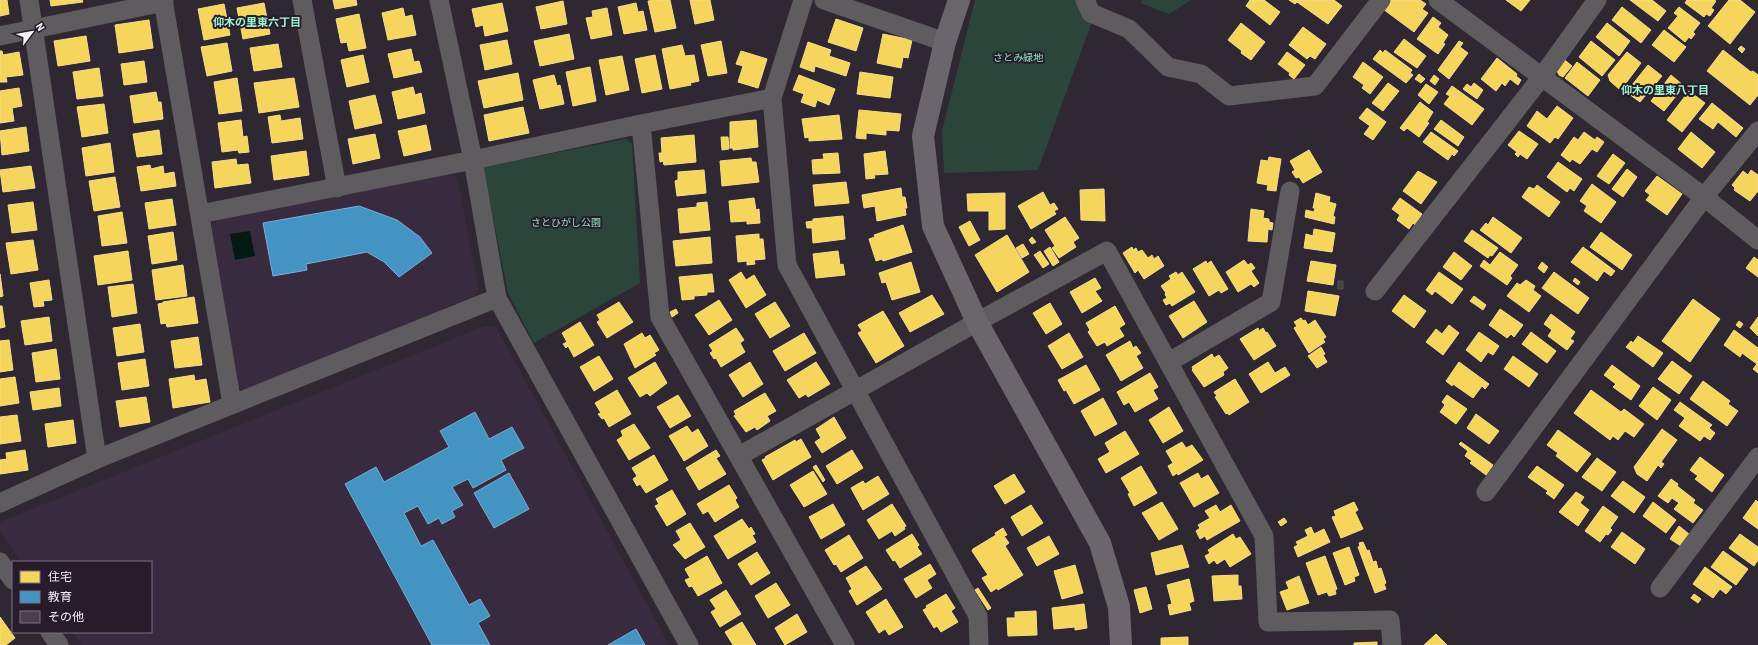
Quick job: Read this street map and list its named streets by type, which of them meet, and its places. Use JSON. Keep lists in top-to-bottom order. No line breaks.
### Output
{"districts":["仰木の里東六丁目","仰木の里東八丁目"],"parks":["さとみ緑地","さとひがし公園"],"legend":["住宅","教育","その他"],"north":"top right"}
